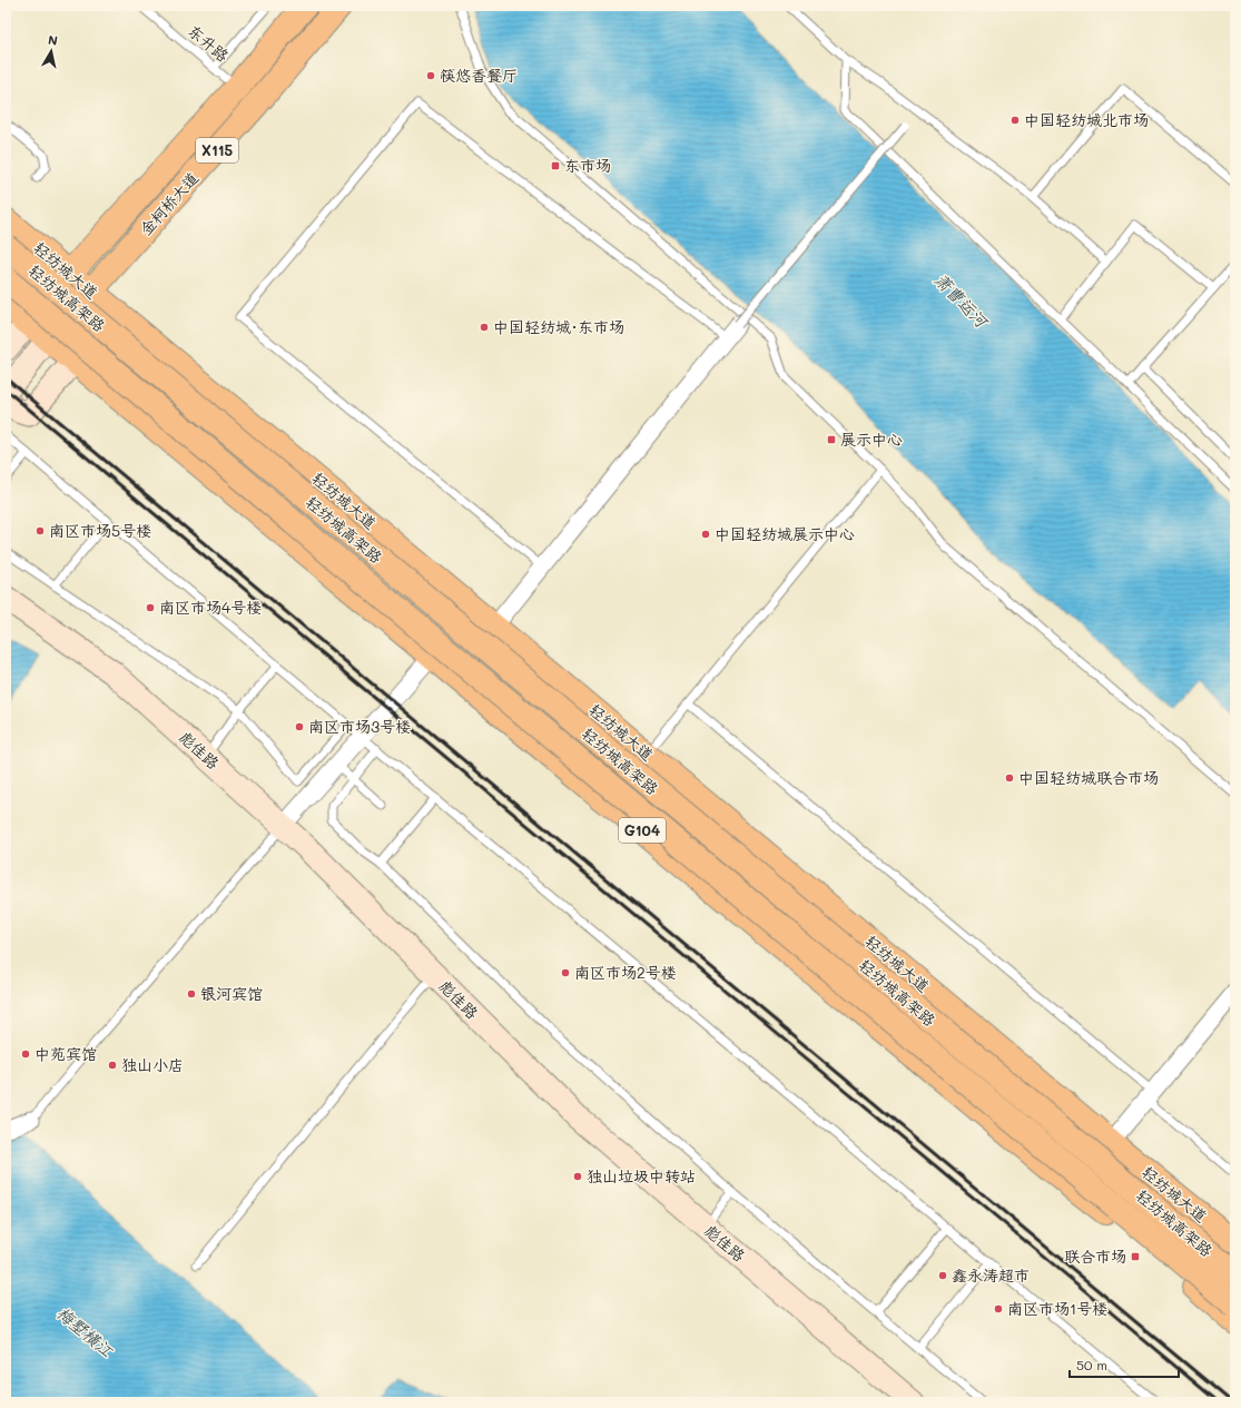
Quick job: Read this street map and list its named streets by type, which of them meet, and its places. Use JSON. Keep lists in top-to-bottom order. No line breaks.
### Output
{"streets":{"main road":["X115","金柯桥大道","轻纺城大道","轻纺城高架路","G104"],"street":["彪佳路"],"lane":["东升路"]},"crossings":[["东升路","金柯桥大道"],["金柯桥大道","轻纺城大道"],["金柯桥大道","G104"]],"water":["萧曹运河","梅墅横江"],"places":{"other":["筷悠香餐厅","中国轻纺城北市场","中国轻纺城·东市场","南区市场5号楼","中国轻纺城展示中心","南区市场4号楼","南区市场3号楼","中国轻纺城联合市场","南区市场2号楼","银河宾馆","中苑宾馆","独山小店","独山垃圾中转站","鑫永涛超市","南区市场1号楼"],"transit":["东市场","展示中心","联合市场"]},"scale_bar":"50 m","north":"top"}
